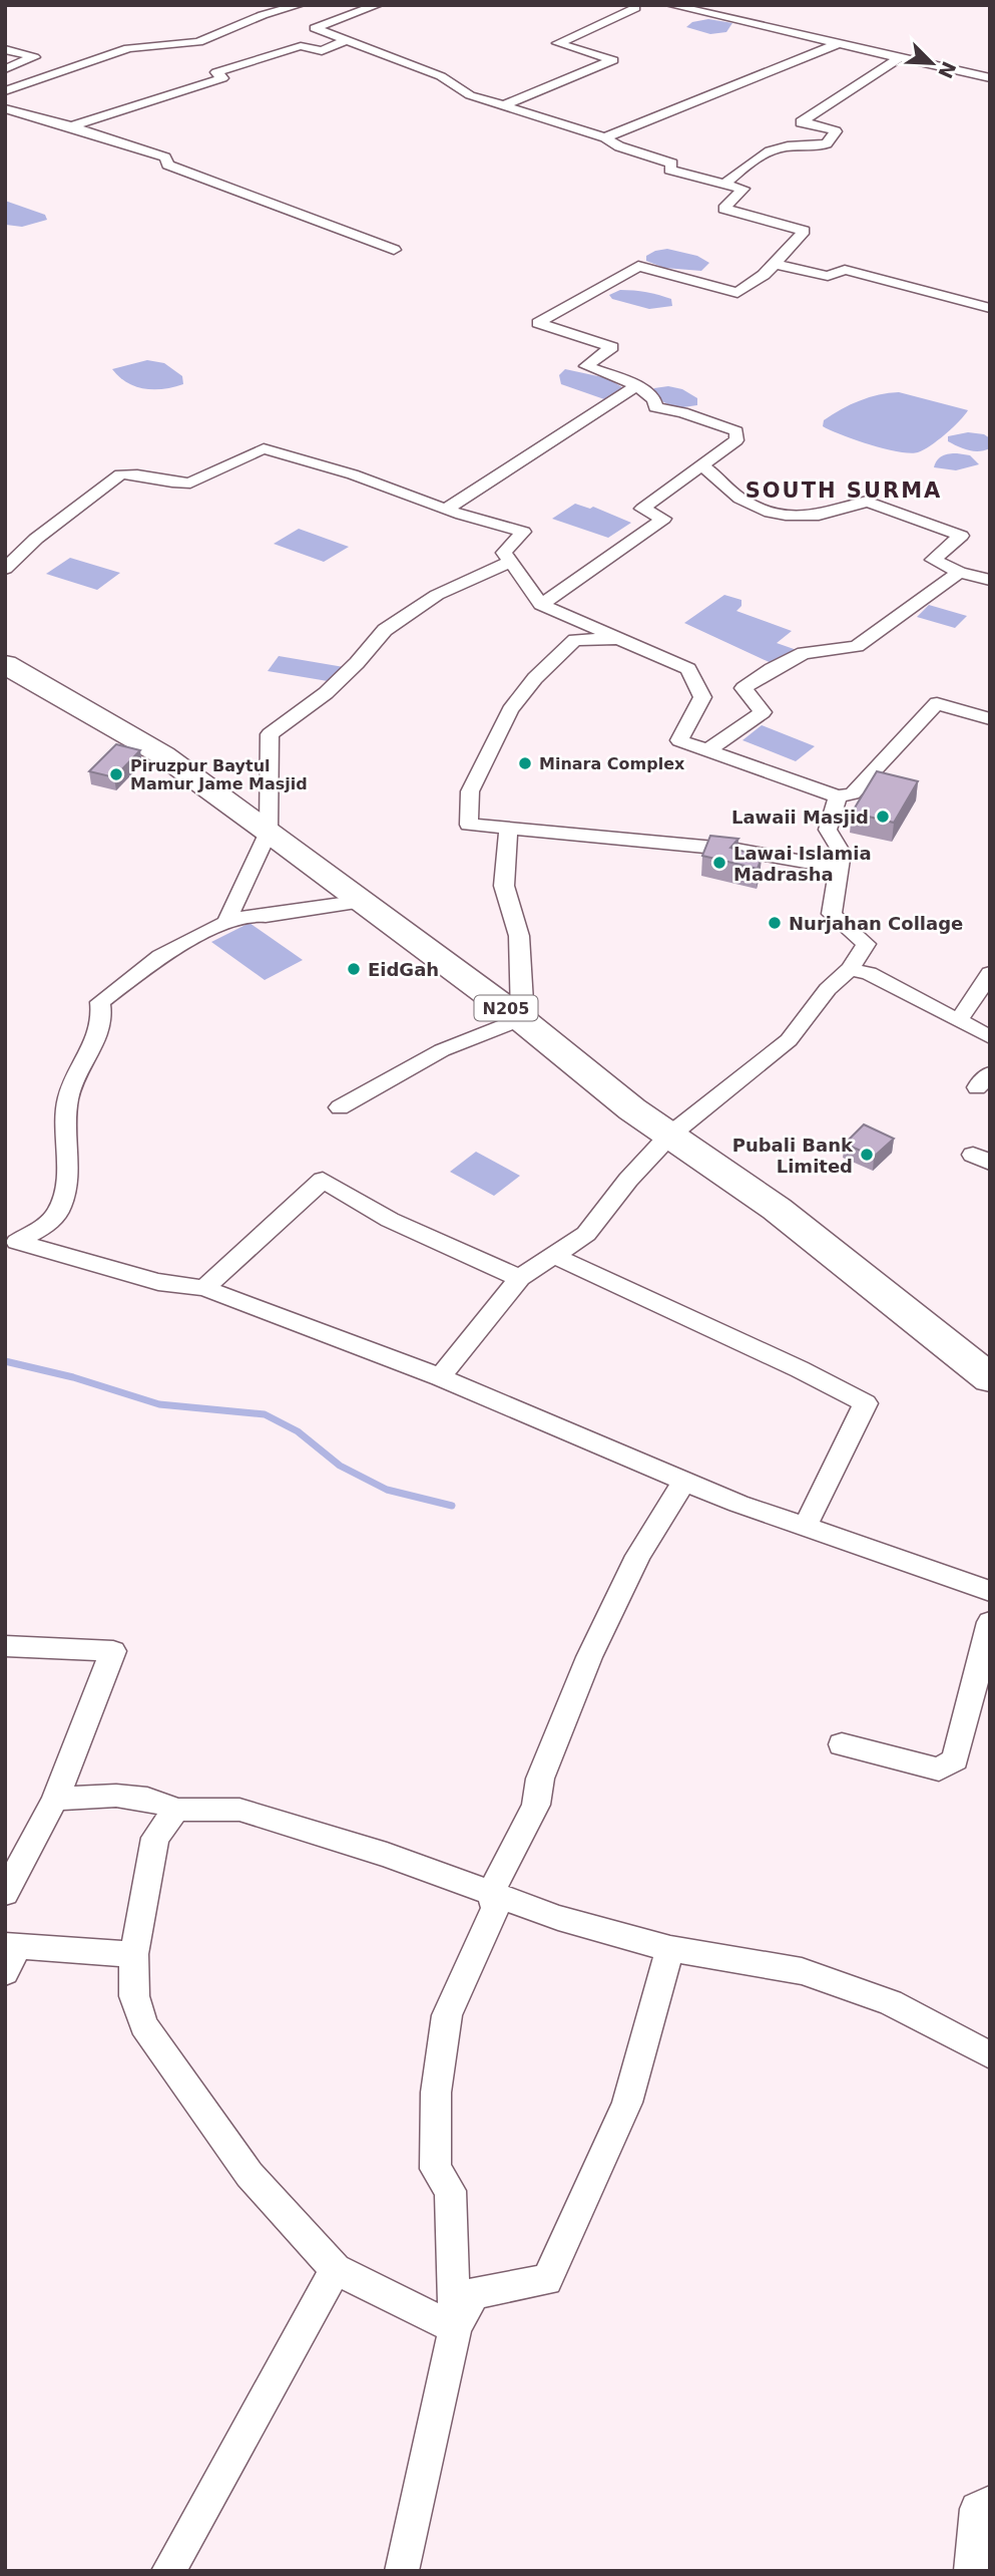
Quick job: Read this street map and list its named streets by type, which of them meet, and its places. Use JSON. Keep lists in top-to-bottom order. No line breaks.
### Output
{"streets":{"highway":["N205"]},"districts":["SOUTH SURMA"],"places":["Minara Complex","Piruzpur Baytul Mamur Jame Masjid","Lawaii Masjid","Lawai Islamia Madrasha","Nurjahan Collage","EidGah","Pubali Bank Limited"],"north":"bottom right"}
